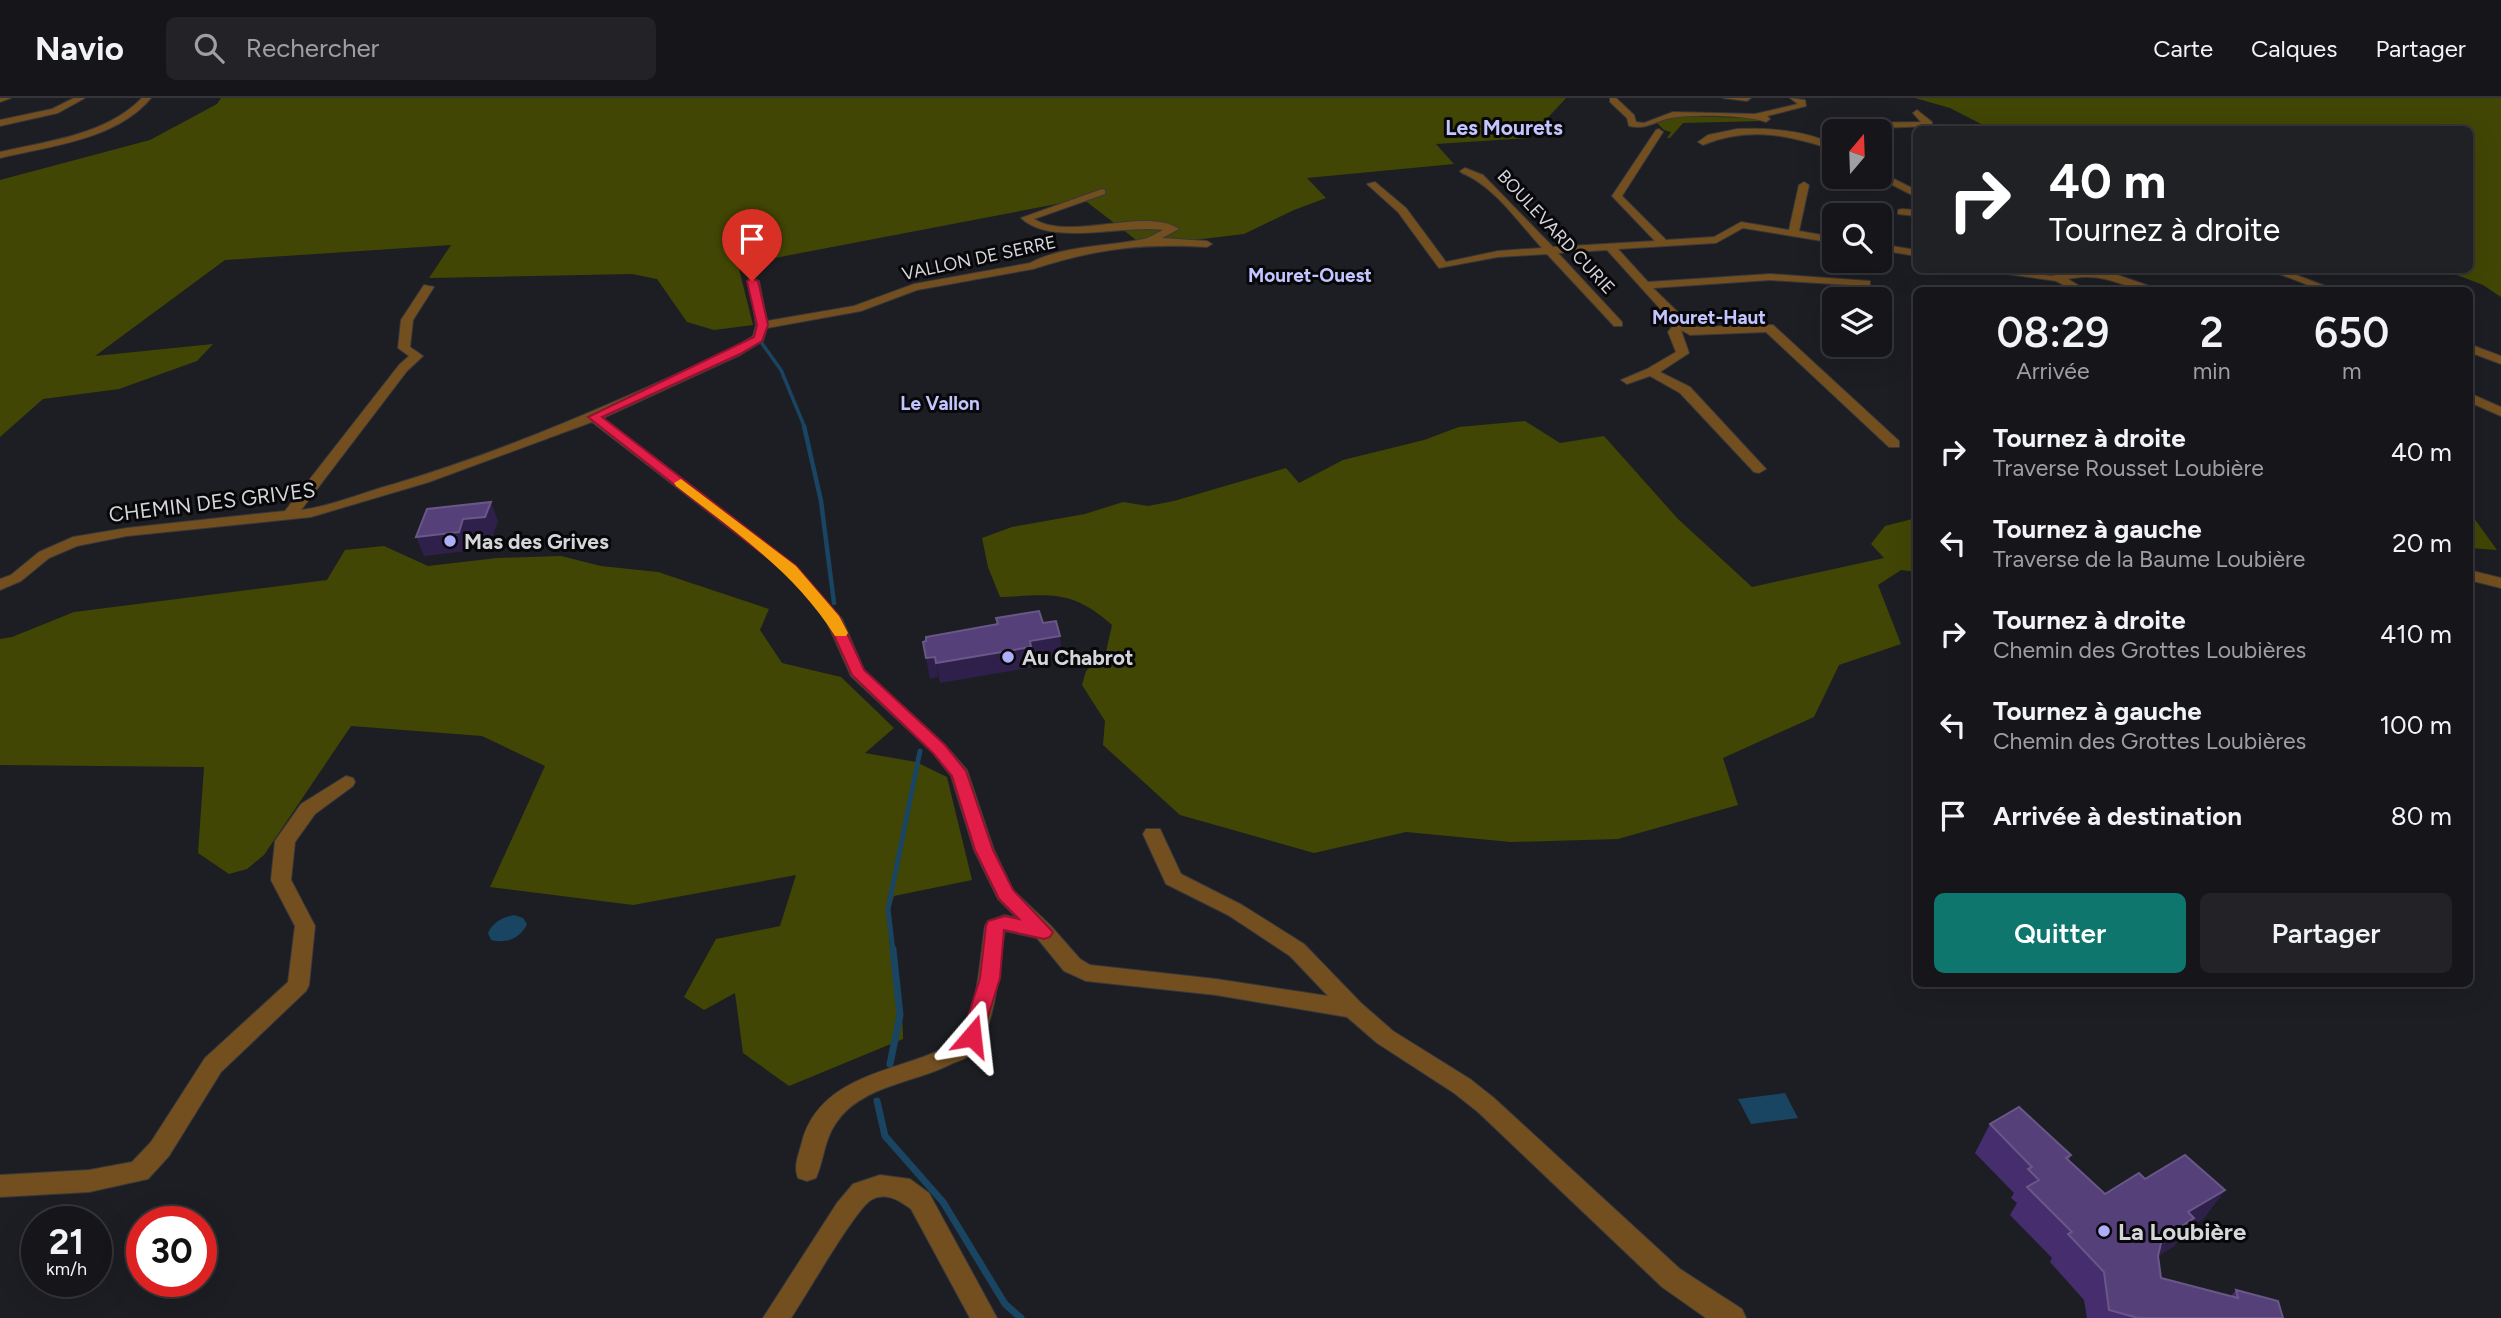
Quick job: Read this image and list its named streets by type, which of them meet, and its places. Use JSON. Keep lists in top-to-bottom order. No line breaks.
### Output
{"streets":{"street":["BOULEVARD CURIE","VALLON DE SERRE","CHEMIN DES GRIVES"]},"crossings":[["VALLON DE SERRE","CHEMIN DES GRIVES"]],"districts":["Les Mourets","Mouret-Ouest","Mouret-Haut","Le Vallon"],"places":["Mas des Grives","Au Chabrot","La Loubière"],"north":"top","page":{"header":"Navio","search":"Rechercher","nav":["Carte","Calques","Partager"],"turn":["40 m","Tournez à droite"],"eta":["08:29","Arrivée","2","min","650","m"],"list":[{"name":"Tournez à droite","note":"Traverse Rousset Loubière","value":"40 m"},{"name":"Tournez à gauche","note":"Traverse de la Baume Loubière","value":"20 m"},{"name":"Tournez à droite","note":"Chemin des Grottes Loubières","value":"410 m"},{"name":"Tournez à gauche","note":"Chemin des Grottes Loubières","value":"100 m"},{"name":"Arrivée à destination","value":"80 m"}],"buttons":["Quitter","Partager"],"speed":"21 km/h","limit":"30"}}
